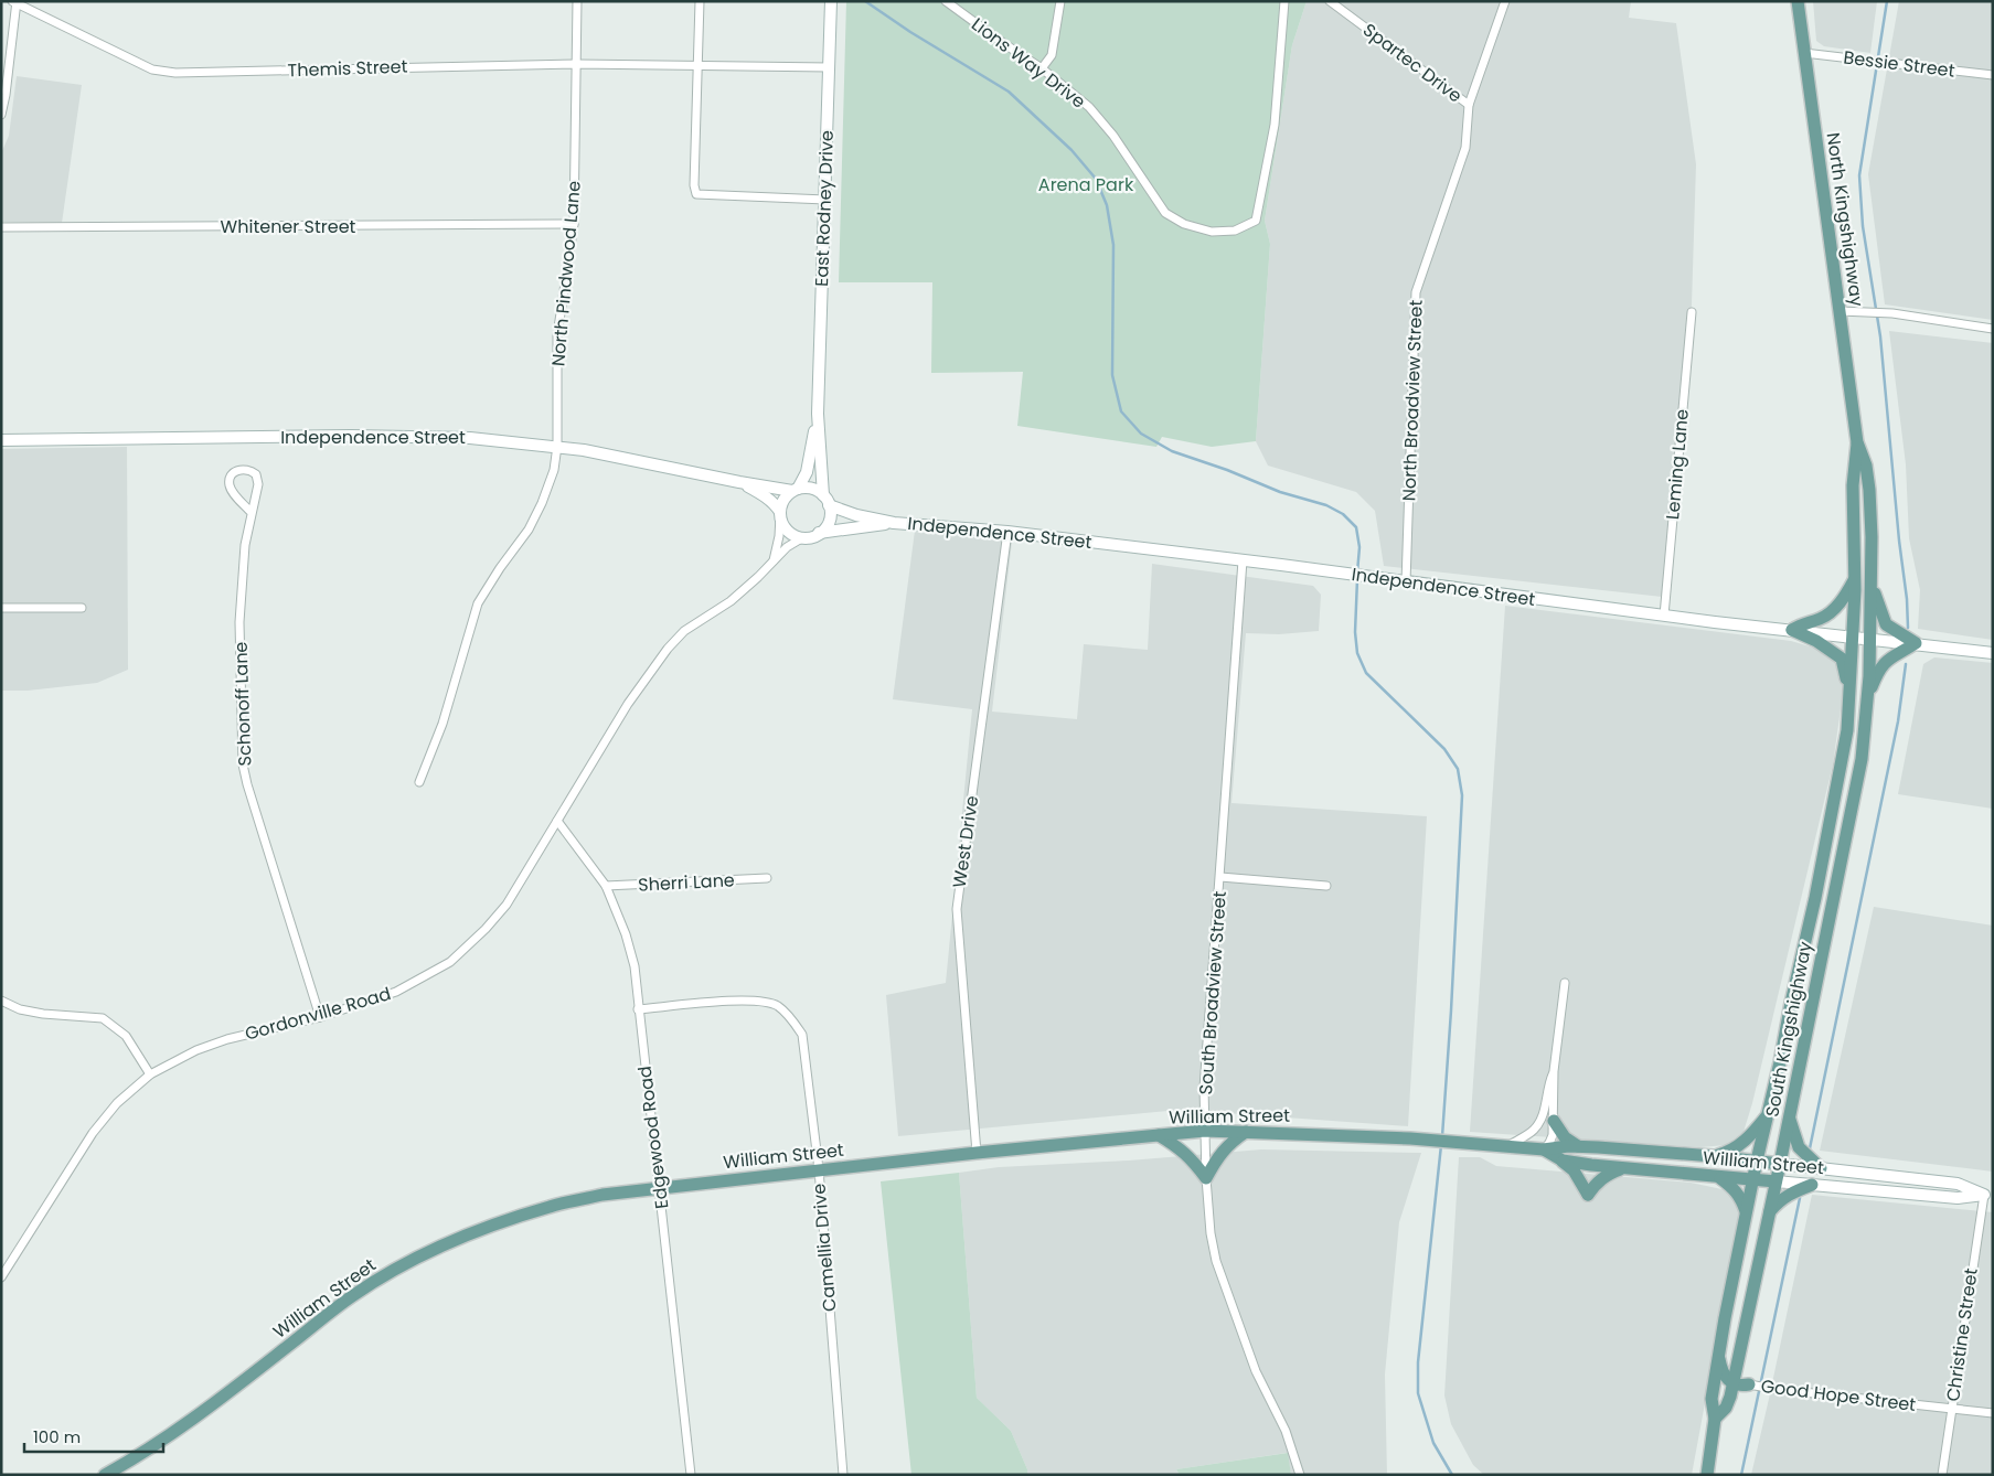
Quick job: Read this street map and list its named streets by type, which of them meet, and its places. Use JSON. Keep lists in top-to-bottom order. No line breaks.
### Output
{"streets":{"main road":["North Kingshighway","South Kingshighway","William Street"],"street":["Lions Way Drive","Spartec Drive","Bessie Street","Themis Street","East Rodney Drive","Whitener Street","North Pindwood Lane","North Broadview Street","Independence Street","Leming Lane","Schonoff Lane","West Drive","Sherri Lane","South Broadview Street","Gordonville Road","Edgewood Road","Camellia Drive","Christine Street","Good Hope Street"]},"crossings":[["Spartec Drive","North Broadview Street"],["Bessie Street","North Kingshighway"],["Themis Street","East Rodney Drive"],["Themis Street","North Pindwood Lane"],["East Rodney Drive","Independence Street"],["East Rodney Drive","Gordonville Road"],["North Kingshighway","Independence Street"],["North Kingshighway","South Kingshighway"],["Whitener Street","North Pindwood Lane"],["North Pindwood Lane","Independence Street"],["North Broadview Street","Independence Street"],["Independence Street","Leming Lane"],["Independence Street","West Drive"],["Independence Street","South Broadview Street"],["Independence Street","Gordonville Road"],["Independence Street","South Kingshighway"],["Schonoff Lane","Gordonville Road"],["West Drive","William Street"],["Sherri Lane","Edgewood Road"],["South Broadview Street","William Street"],["Gordonville Road","Edgewood Road"],["South Kingshighway","William Street"],["William Street","Edgewood Road"],["William Street","Camellia Drive"],["William Street","Christine Street"],["Edgewood Road","Camellia Drive"],["Christine Street","Good Hope Street"]],"parks":["Arena Park"],"scale_bar":"100 m"}
